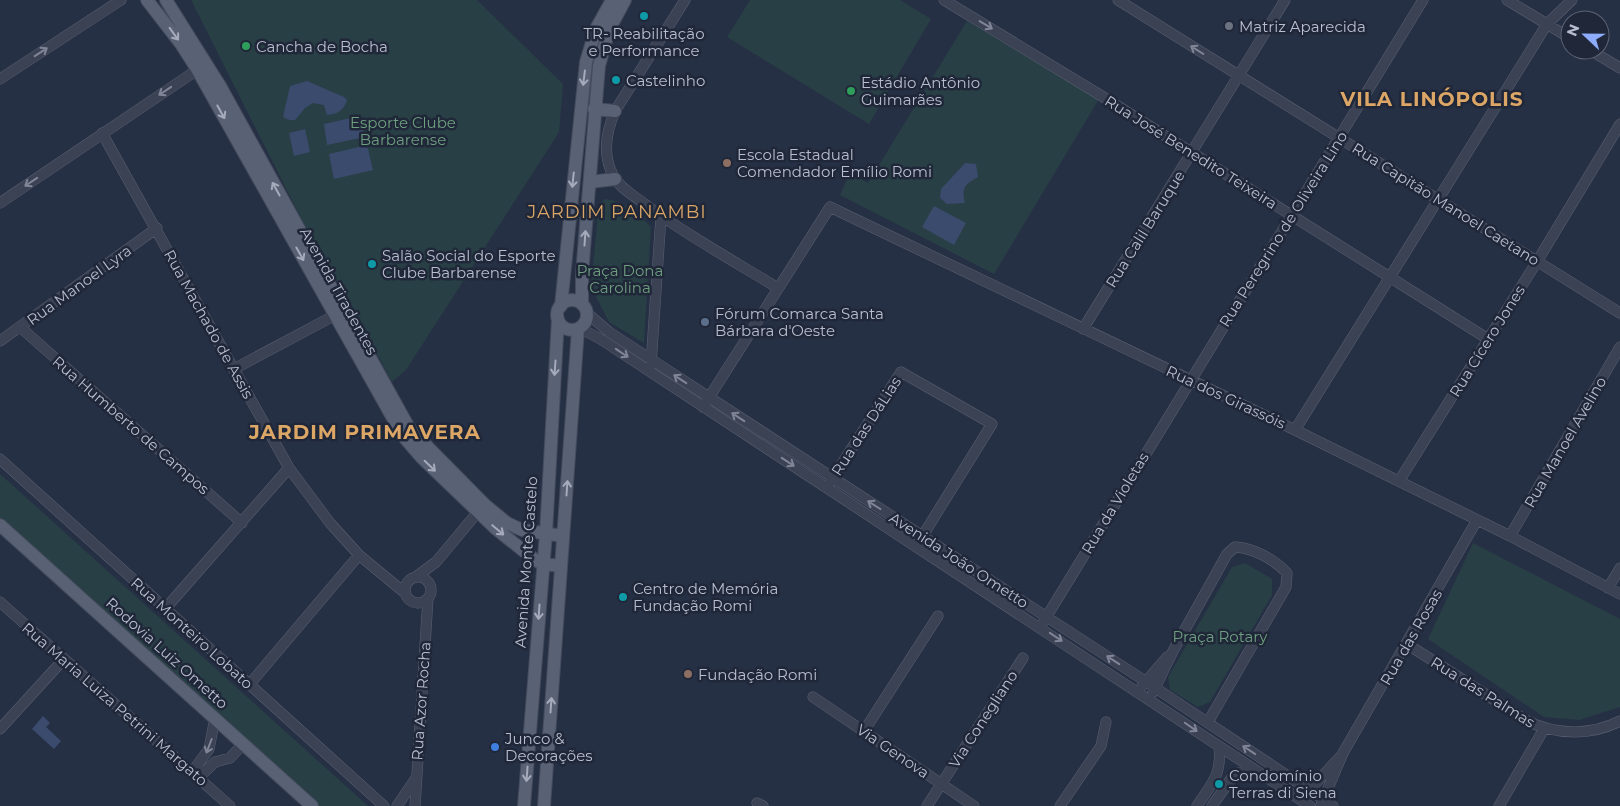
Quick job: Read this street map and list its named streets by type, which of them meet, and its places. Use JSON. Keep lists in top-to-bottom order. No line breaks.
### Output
{"streets":{"main road":["Avenida Tiradentes","Avenida Monte Castelo","Rodovia Luiz Ometto"],"street":["Rua José Benedito Teixeira","Rua Capitão Manoel Caetano","Rua Calil Baruque","Rua Peregrino de Oliveira Lino","Rua Manoel Lyra","Rua Machado de Assis","Rua Cícero Jones","Rua dos Girassóis","Rua Humberto de Campos","Rua das DáLias","Rua Manoel Avelino","Rua da Violetas","Avenida João Ometto","Rua Monteiro Lobato","Rua das Rosas","Rua das Palmas","Rua Azor Rocha","Rua Maria Luiza Petrini Margato","Via Conegliano","Via Genova"]},"crossings":[["Rua José Benedito Teixeira","Rua Calil Baruque"],["Rua José Benedito Teixeira","Rua Peregrino de Oliveira Lino"],["Rua José Benedito Teixeira","Rua Cícero Jones"],["Rua Capitão Manoel Caetano","Rua Calil Baruque"],["Rua Capitão Manoel Caetano","Rua Peregrino de Oliveira Lino"],["Rua Capitão Manoel Caetano","Rua Cícero Jones"],["Rua Calil Baruque","Rua dos Girassóis"],["Rua Peregrino de Oliveira Lino","Rua dos Girassóis"],["Rua Peregrino de Oliveira Lino","Rua da Violetas"],["Rua Manoel Lyra","Rua Machado de Assis"],["Rua Manoel Lyra","Rua Humberto de Campos"],["Avenida Tiradentes","Avenida Monte Castelo"],["Rua Machado de Assis","Rua Azor Rocha"],["Rua Cícero Jones","Rua dos Girassóis"],["Rua dos Girassóis","Rua Manoel Avelino"],["Rua dos Girassóis","Rua da Violetas"],["Rua dos Girassóis","Rua das Rosas"],["Rua das DáLias","Avenida João Ometto"],["Rua da Violetas","Avenida João Ometto"],["Avenida João Ometto","Avenida Monte Castelo"],["Avenida João Ometto","Rua das Rosas"],["Rua das Rosas","Rua das Palmas"],["Via Conegliano","Via Genova"]],"one_way":["Rua José Benedito Teixeira"],"districts":["VILA LINÓPOLIS","JARDIM PANAMBI","JARDIM PRIMAVERA"],"parks":["Esporte Clube Barbarense","Praça Dona Carolina","Praça Rotary"],"places":["TR- Reabilitação e Performance","Matriz Aparecida","Cancha de Bocha","Castelinho","Estádio Antônio Guimarães","Escola Estadual Comendador Emílio Romi","Salão Social do Esporte Clube Barbarense","Fórum Comarca Santa Bárbara d'Oeste","Centro de Memória Fundação Romi","Fundação Romi","Junco & Decorações","Condomínio Terras di Siena"],"north":"left"}
